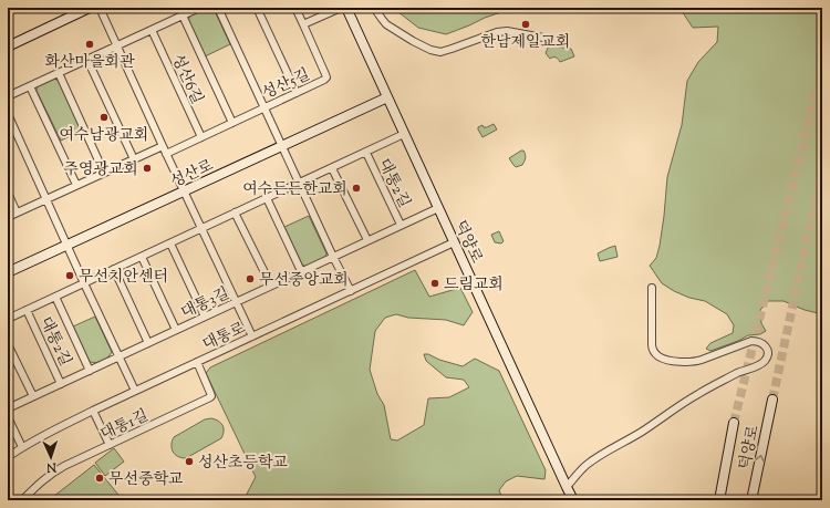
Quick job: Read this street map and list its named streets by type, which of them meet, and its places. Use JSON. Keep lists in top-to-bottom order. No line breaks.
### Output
{"streets":{"street":["성산6길","성산5길","성산로","대통2길","덕양로","대통3길","대통로","대통1길"]},"crossings":[["성산6길","성산5길"],["성산로","덕양로"],["대통2길","덕양로"],["대통2길","대통3길"],["덕양로","대통3길"],["덕양로","대통로"],["대통로","대통1길"]],"places":["한남제일교회","화산마을회관","여수남광교회","주영광교회","여수든든한교회","무선치안센터","무선중앙교회","드림교회","성산초등학교","무선중학교"],"north":"bottom"}
